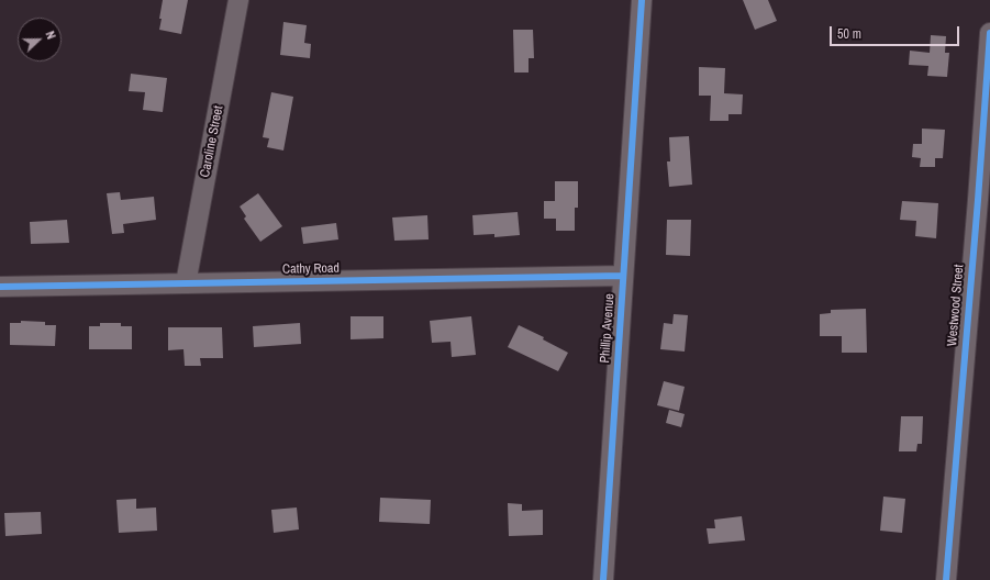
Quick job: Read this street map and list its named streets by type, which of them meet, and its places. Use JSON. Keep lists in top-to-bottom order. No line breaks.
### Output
{"streets":{"street":["Caroline Street","Cathy Road","Westwood Street","Phillip Avenue"]},"crossings":[["Caroline Street","Cathy Road"],["Cathy Road","Phillip Avenue"]],"scale_bar":"50 m","north":"right"}
